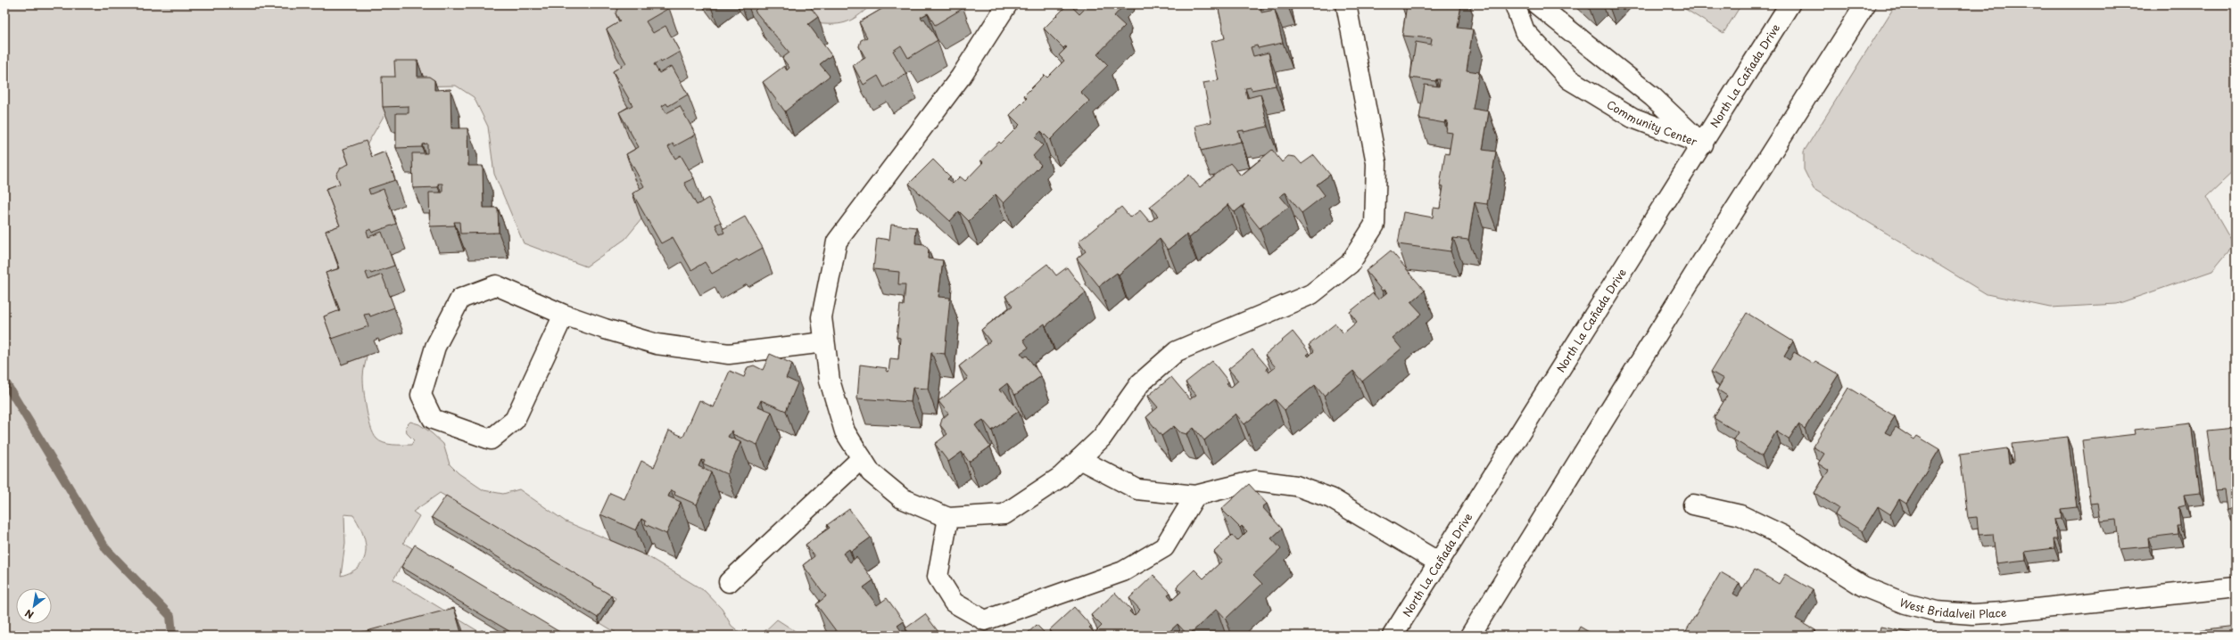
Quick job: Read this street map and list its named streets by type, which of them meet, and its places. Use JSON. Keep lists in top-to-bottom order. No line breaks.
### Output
{"streets":{"street":["North La Cañada Drive","Community Center","West Bridalveil Place"]},"crossings":[["North La Cañada Drive","Community Center"]],"north":"bottom left"}
